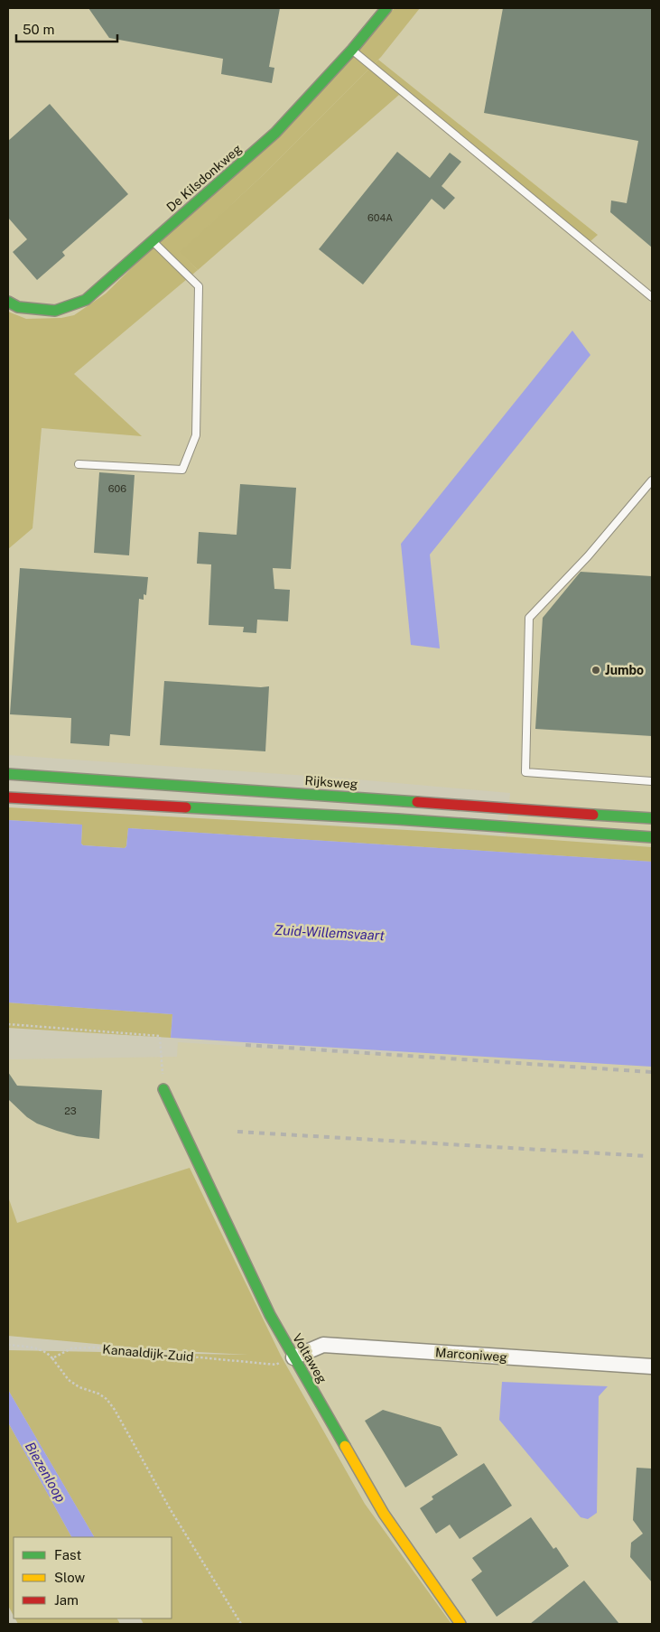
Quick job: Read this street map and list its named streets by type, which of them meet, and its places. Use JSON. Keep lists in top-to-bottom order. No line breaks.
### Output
{"streets":{"main road":["De Kilsdonkweg","Rijksweg","Voltaweg"],"street":["Marconiweg"],"path":["Kanaaldijk-Zuid"]},"crossings":[["Kanaaldijk-Zuid","Marconiweg"],["Kanaaldijk-Zuid","Voltaweg"],["Marconiweg","Voltaweg"]],"water":["Zuid-Willemsvaart","Biezenloop"],"places":["Jumbo"],"house_numbers":["604A","606","23"],"legend":["Fast","Slow","Jam"],"scale_bar":"50 m"}
